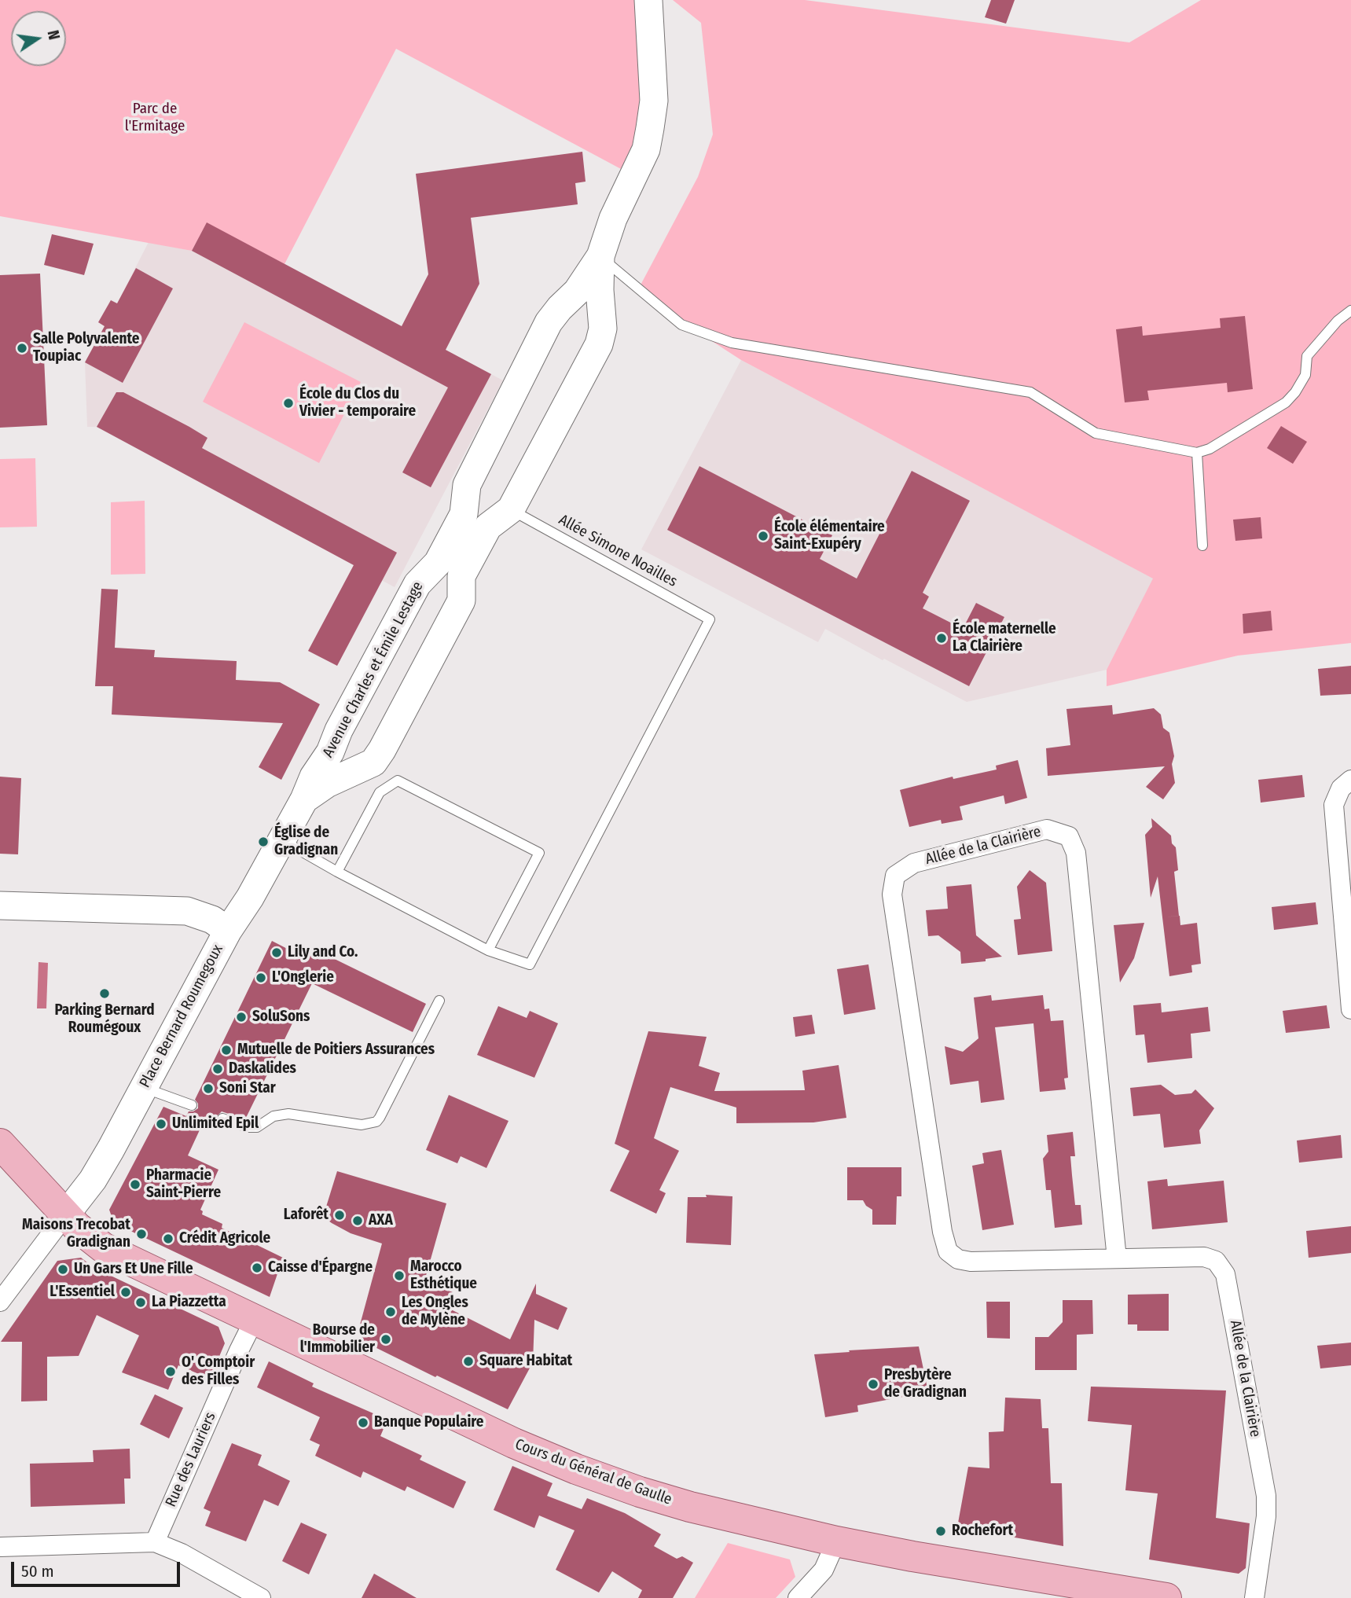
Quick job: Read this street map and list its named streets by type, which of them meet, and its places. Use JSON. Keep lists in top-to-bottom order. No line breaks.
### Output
{"streets":{"main road":["Cours du Général de Gaulle"],"street":["Avenue Charles et Émile Lestage","Allée de la Clairière","Place Bernard Roumegoux","Rue des Lauriers"],"lane":["Allée Simone Noailles"]},"crossings":[["Allée Simone Noailles","Avenue Charles et Émile Lestage"],["Avenue Charles et Émile Lestage","Place Bernard Roumegoux"],["Place Bernard Roumegoux","Cours du Général de Gaulle"],["Rue des Lauriers","Cours du Général de Gaulle"]],"parks":["Parc de l'Ermitage"],"places":["Salle Polyvalente Toupiac","École du Clos du Vivier - temporaire","École élémentaire Saint-Exupéry","École maternelle La Clairière","Église de Gradignan","Lily and Co.","L'Onglerie","Parking Bernard Roumégoux","SoluSons","Mutuelle de Poitiers Assurances","Daskalides","Soni Star","Unlimited Epil","Pharmacie Saint-Pierre","Laforêt","AXA","Maisons Trecobat Gradignan","Crédit Agricole","Caisse d'Épargne","Un Gars Et Une Fille","Marocco Esthétique","L'Essentiel","La Piazzetta","Les Ongles de Mylène","Bourse de l'Immobilier","Square Habitat","O' Comptoir des Filles","Presbytère de Gradignan","Banque Populaire","Rochefort"],"scale_bar":"50 m","north":"right"}
